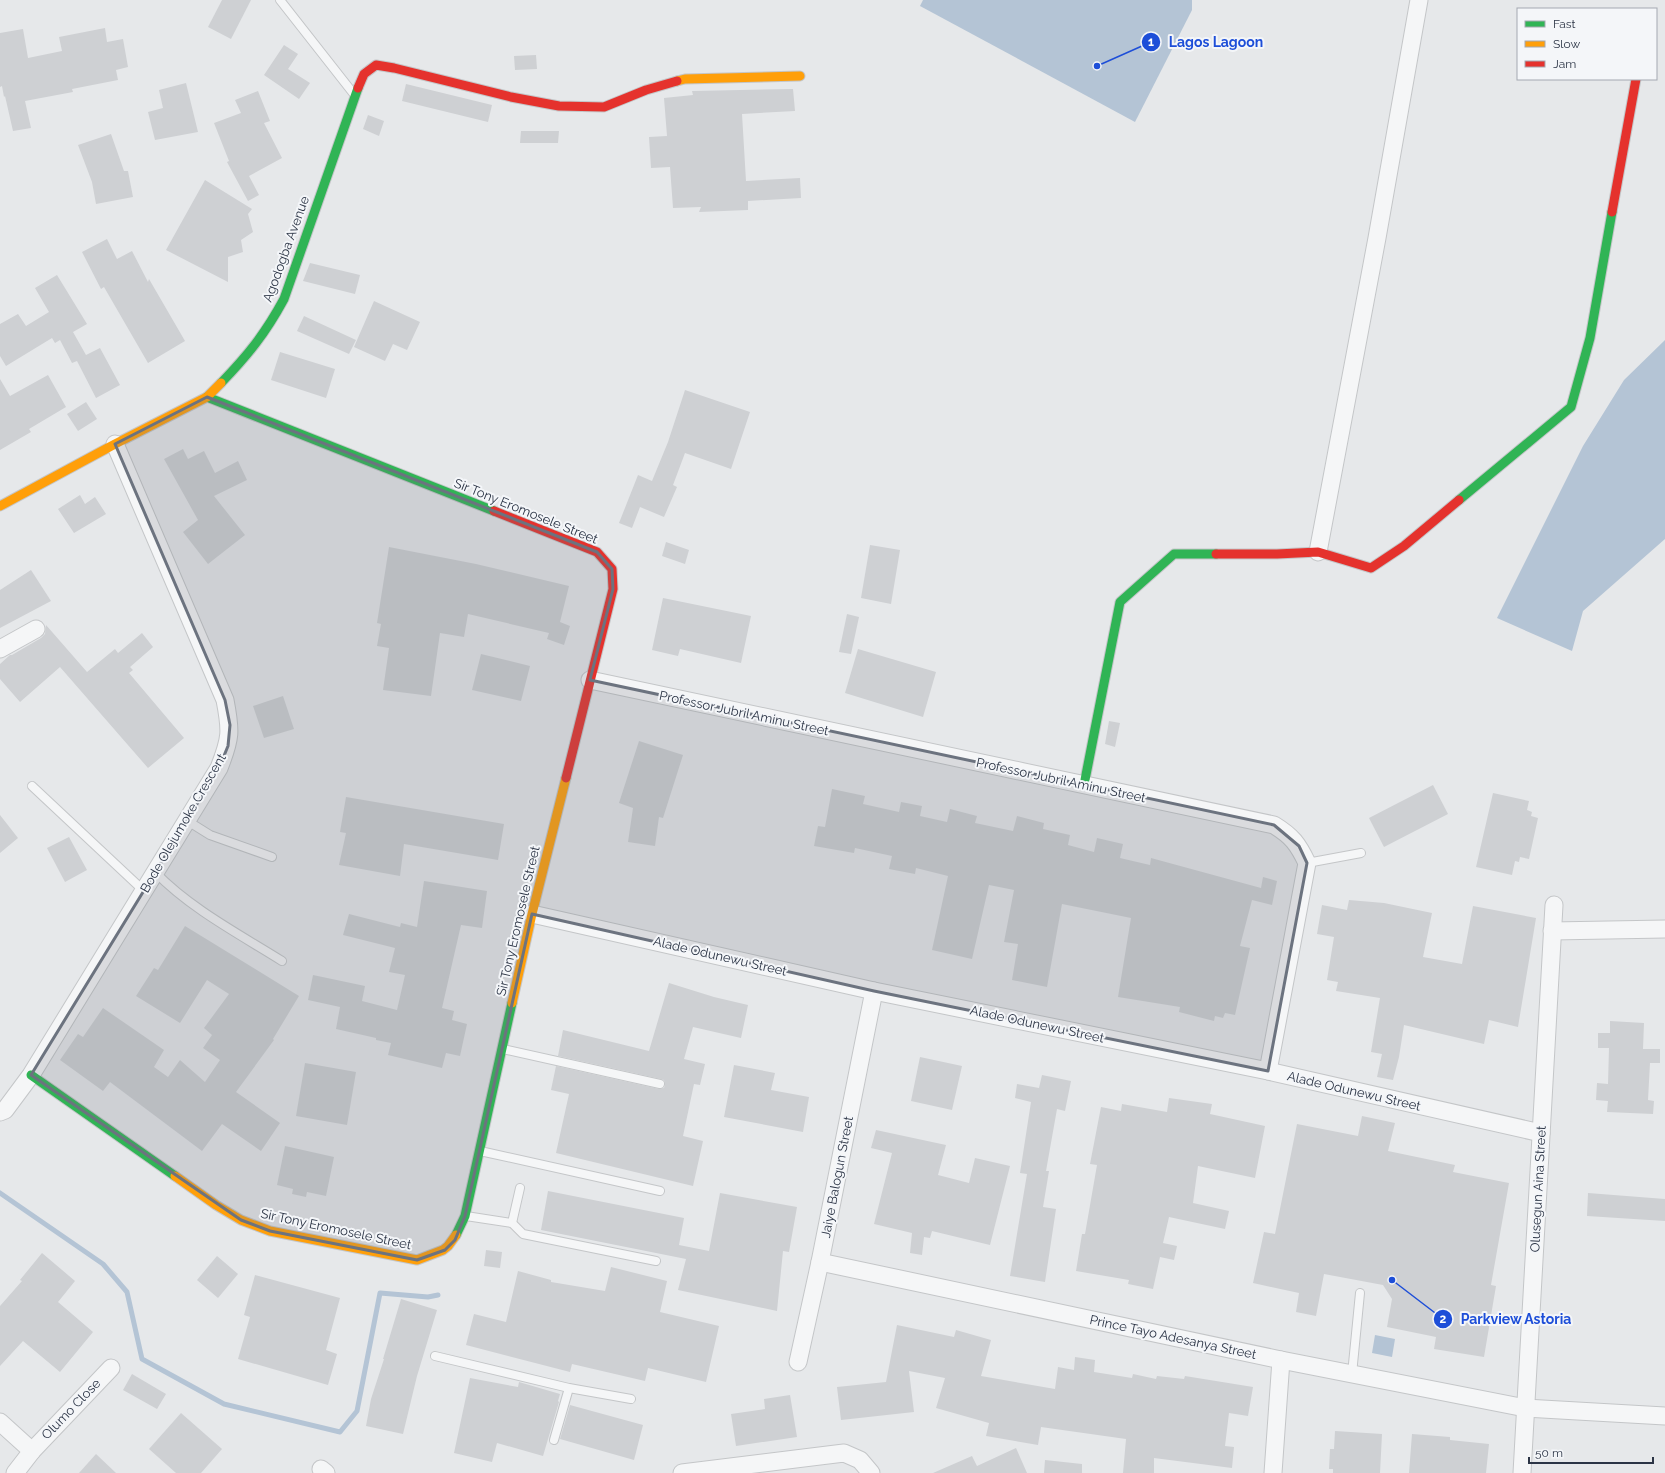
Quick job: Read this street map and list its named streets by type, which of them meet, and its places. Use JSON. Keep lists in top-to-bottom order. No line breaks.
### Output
{"streets":{"street":["Agodogba Avenue","Sir Tony Eromosele Street","Professor Jubril Aminu Street","Bode Olejumoke Crescent","Alade Odunewu Street","Jaiye Balogun Street","Olusegun Aina Street","Prince Tayo Adesanya Street","Olumo Close"]},"crossings":[["Agodogba Avenue","Sir Tony Eromosele Street"],["Agodogba Avenue","Bode Olejumoke Crescent"],["Sir Tony Eromosele Street","Professor Jubril Aminu Street"],["Sir Tony Eromosele Street","Bode Olejumoke Crescent"],["Sir Tony Eromosele Street","Alade Odunewu Street"],["Alade Odunewu Street","Jaiye Balogun Street"],["Alade Odunewu Street","Olusegun Aina Street"],["Jaiye Balogun Street","Prince Tayo Adesanya Street"],["Olusegun Aina Street","Prince Tayo Adesanya Street"]],"places":["Lagos Lagoon","Parkview Astoria"],"legend":["Fast","Slow","Jam"],"scale_bar":"50 m"}
